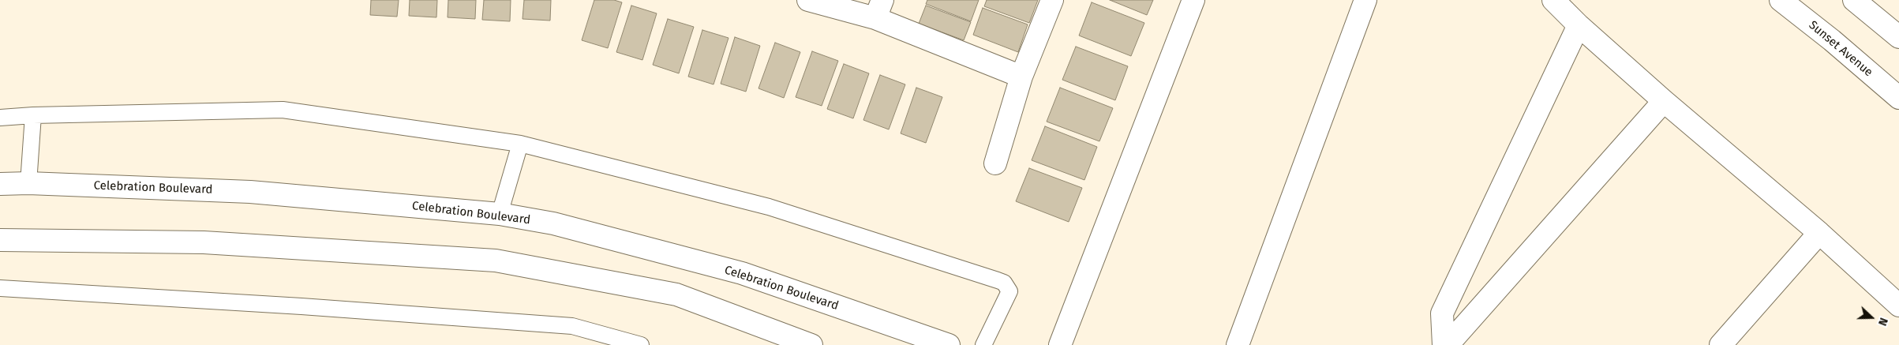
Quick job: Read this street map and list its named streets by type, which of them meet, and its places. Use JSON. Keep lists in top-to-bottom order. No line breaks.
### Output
{"streets":{"street":["Sunset Avenue","Celebration Boulevard"]},"north":"right"}
